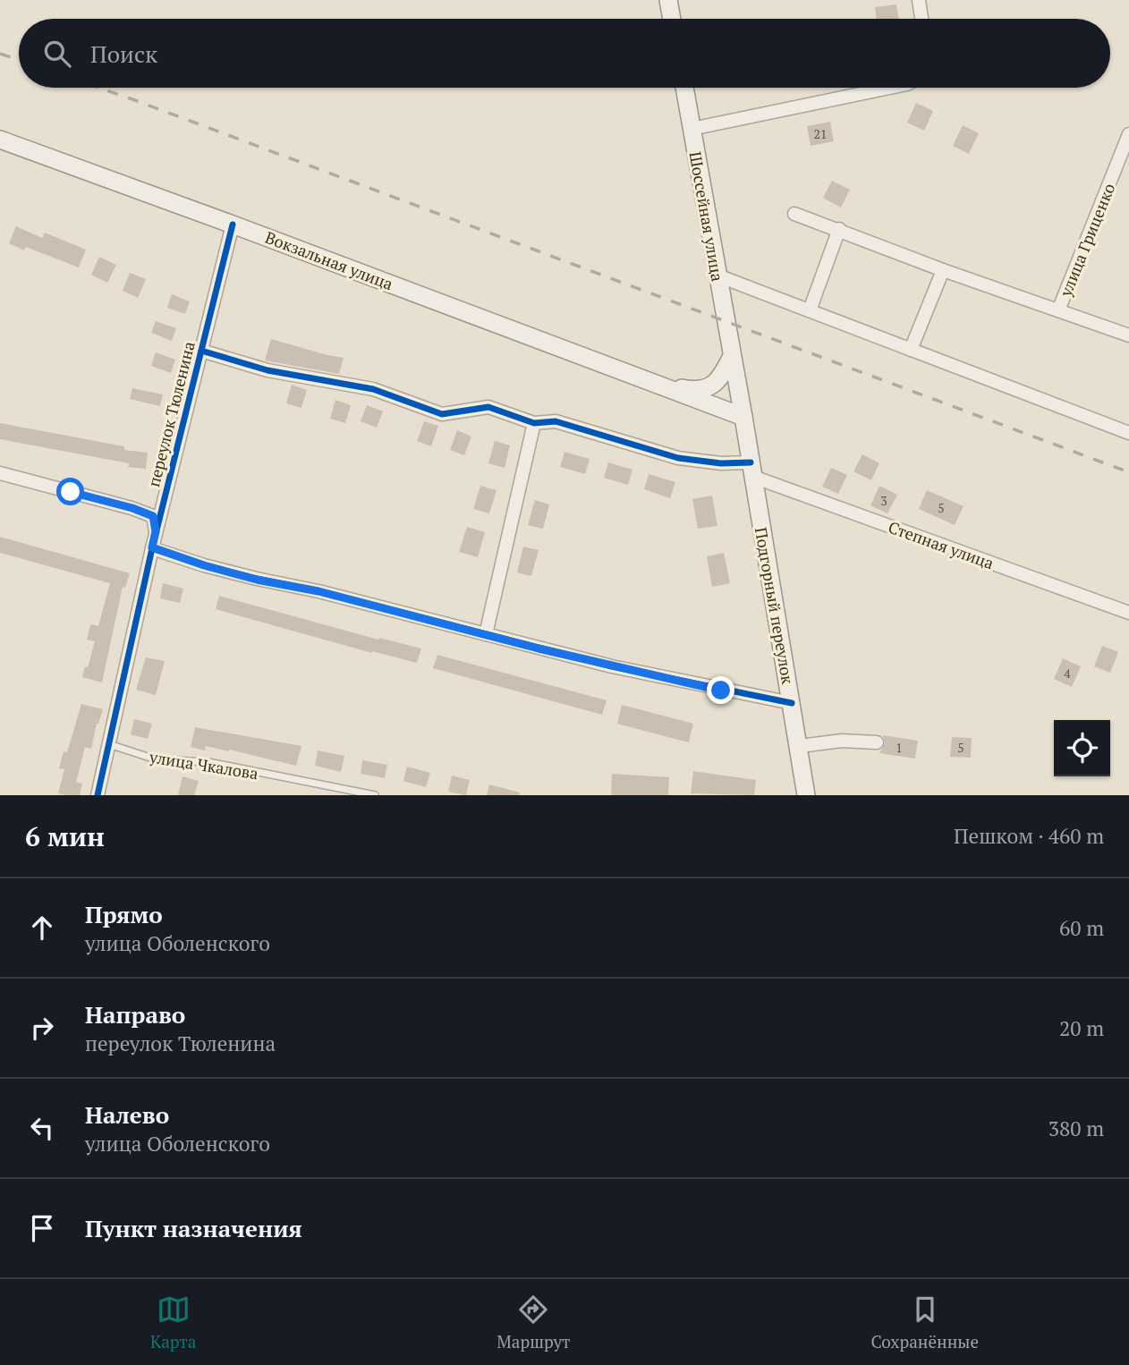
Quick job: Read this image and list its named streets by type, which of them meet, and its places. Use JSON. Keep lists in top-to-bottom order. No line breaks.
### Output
{"streets":{"main road":["Шоссейная улица","Вокзальная улица","Подгорный переулок"],"street":["улица Гриценко","переулок Тюленина","Степная улица"],"lane":["улица Чкалова"]},"crossings":[["Шоссейная улица","Подгорный переулок"],["Вокзальная улица","переулок Тюленина"],["переулок Тюленина","улица Чкалова"],["Степная улица","Подгорный переулок"]],"house_numbers":["21","3","5","4","1","5"],"page":{"search":"Поиск","heading":["6 мин","Пешком · 460 m"],"list":[["Прямо","улица Оболенского","60 m"],["Направо","переулок Тюленина","20 m"],["Налево","улица Оболенского","380 m"],"Пункт назначения"],"nav":["Карта","Маршрут","Сохранённые"]}}
